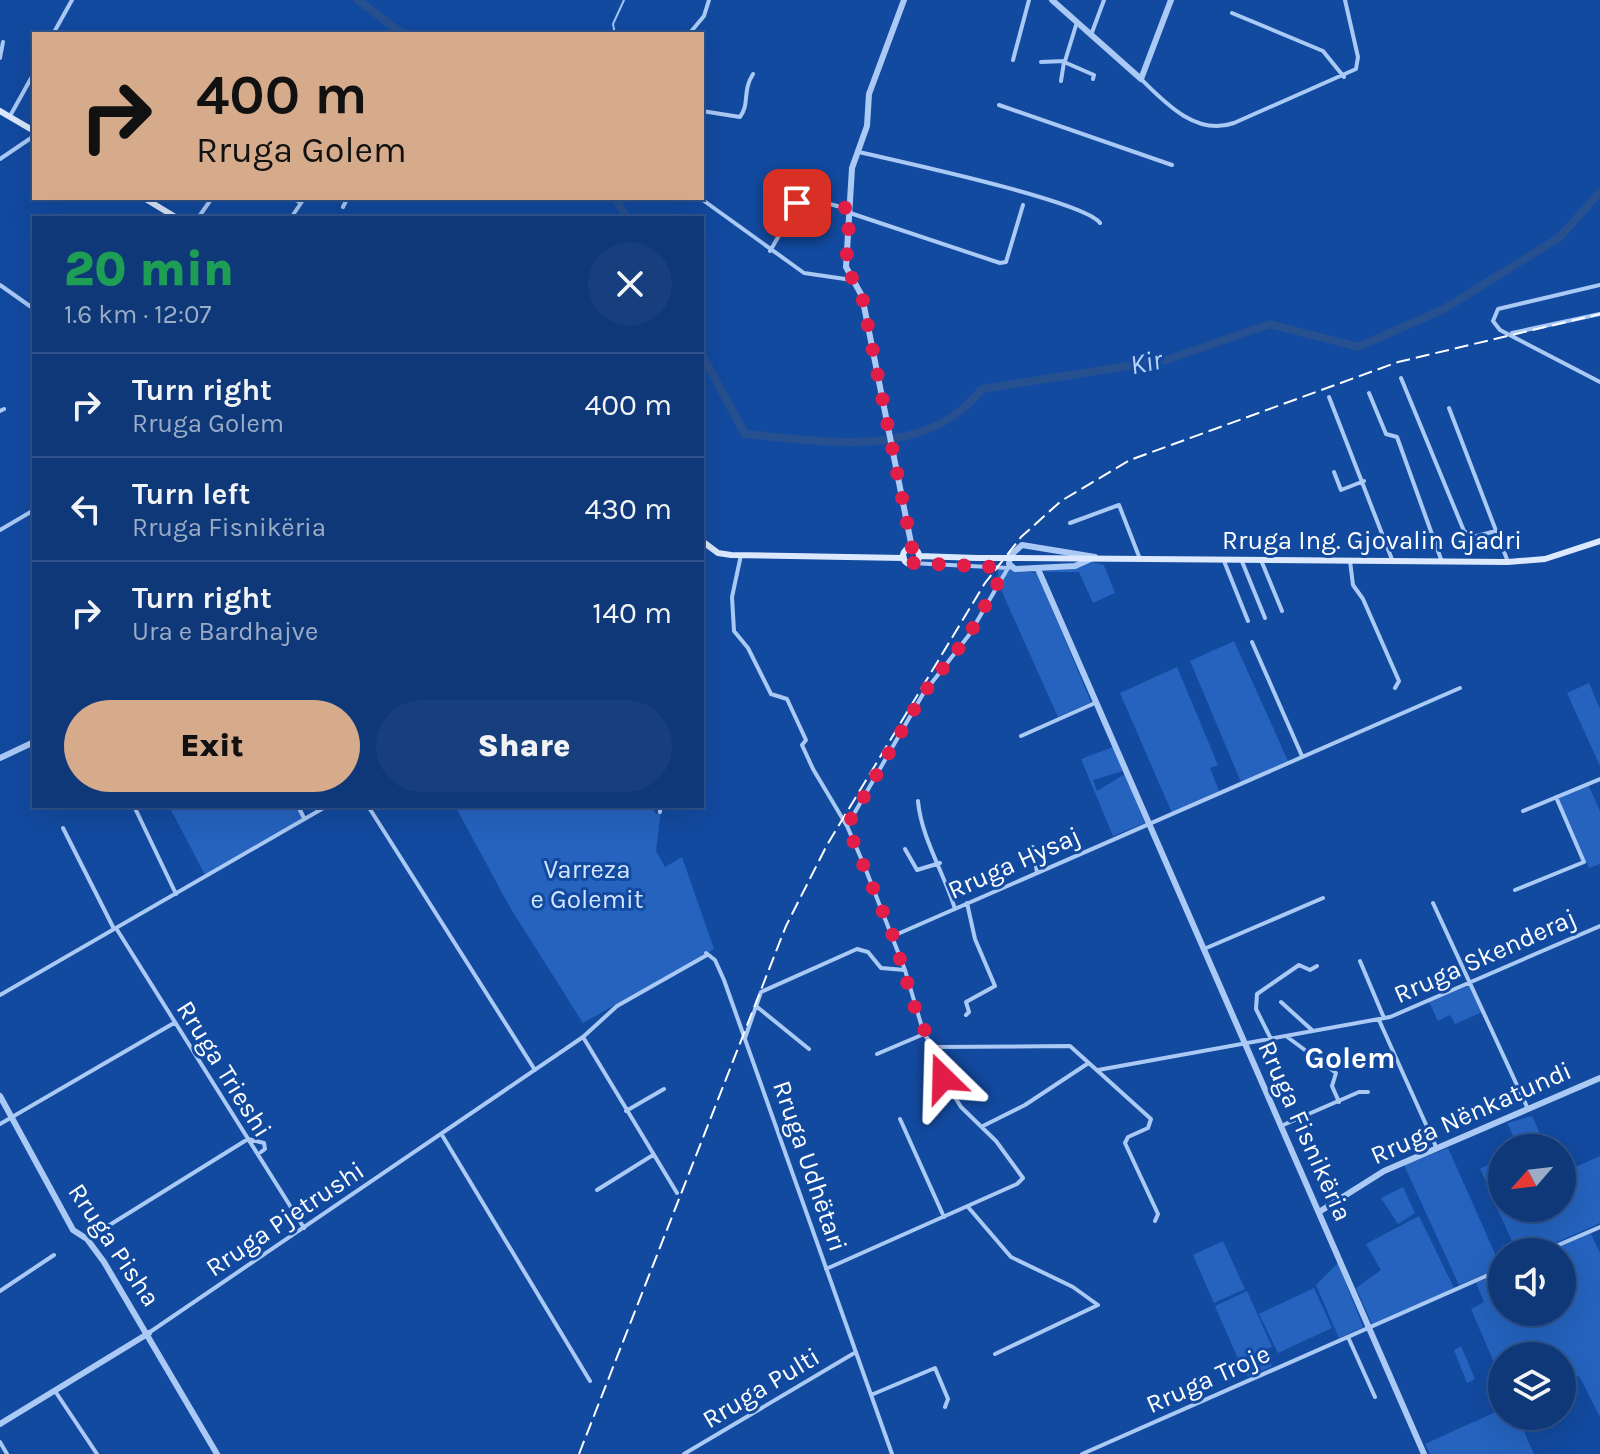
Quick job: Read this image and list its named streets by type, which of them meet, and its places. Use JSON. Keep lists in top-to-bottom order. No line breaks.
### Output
{"streets":{"main road":["Rruga Ing. Gjovalin Gjadri"],"street":["Rruga Hysaj","Rruga Skenderaj","Rruga Trieshi","Rruga Nënkatundi","Rruga Fisnikëria","Rruga Udhëtari","Rruga Pjetrushi","Rruga Pisha","Rruga Troje","Rruga Pulti"]},"crossings":[["Rruga Hysaj","Rruga Fisnikëria"],["Rruga Skenderaj","Rruga Fisnikëria"],["Rruga Trieshi","Rruga Pjetrushi"],["Rruga Nënkatundi","Rruga Fisnikëria"],["Rruga Fisnikëria","Rruga Troje"],["Rruga Udhëtari","Rruga Pjetrushi"],["Rruga Udhëtari","Rruga Pulti"],["Rruga Pjetrushi","Rruga Pisha"]],"districts":["Golem"],"water":["Kir"],"parks":["Varreza e Golemit"],"north":"bottom left","page":{"turn":["400 m","Rruga Golem"],"heading":["20 min","1.6 km · 12:07"],"list":[{"name":"Turn right","note":"Rruga Golem","value":"400 m"},{"name":"Turn left","note":"Rruga Fisnikëria","value":"430 m"},{"name":"Turn right","note":"Ura e Bardhajve","value":"140 m"}],"buttons":["Exit","Share"]}}
